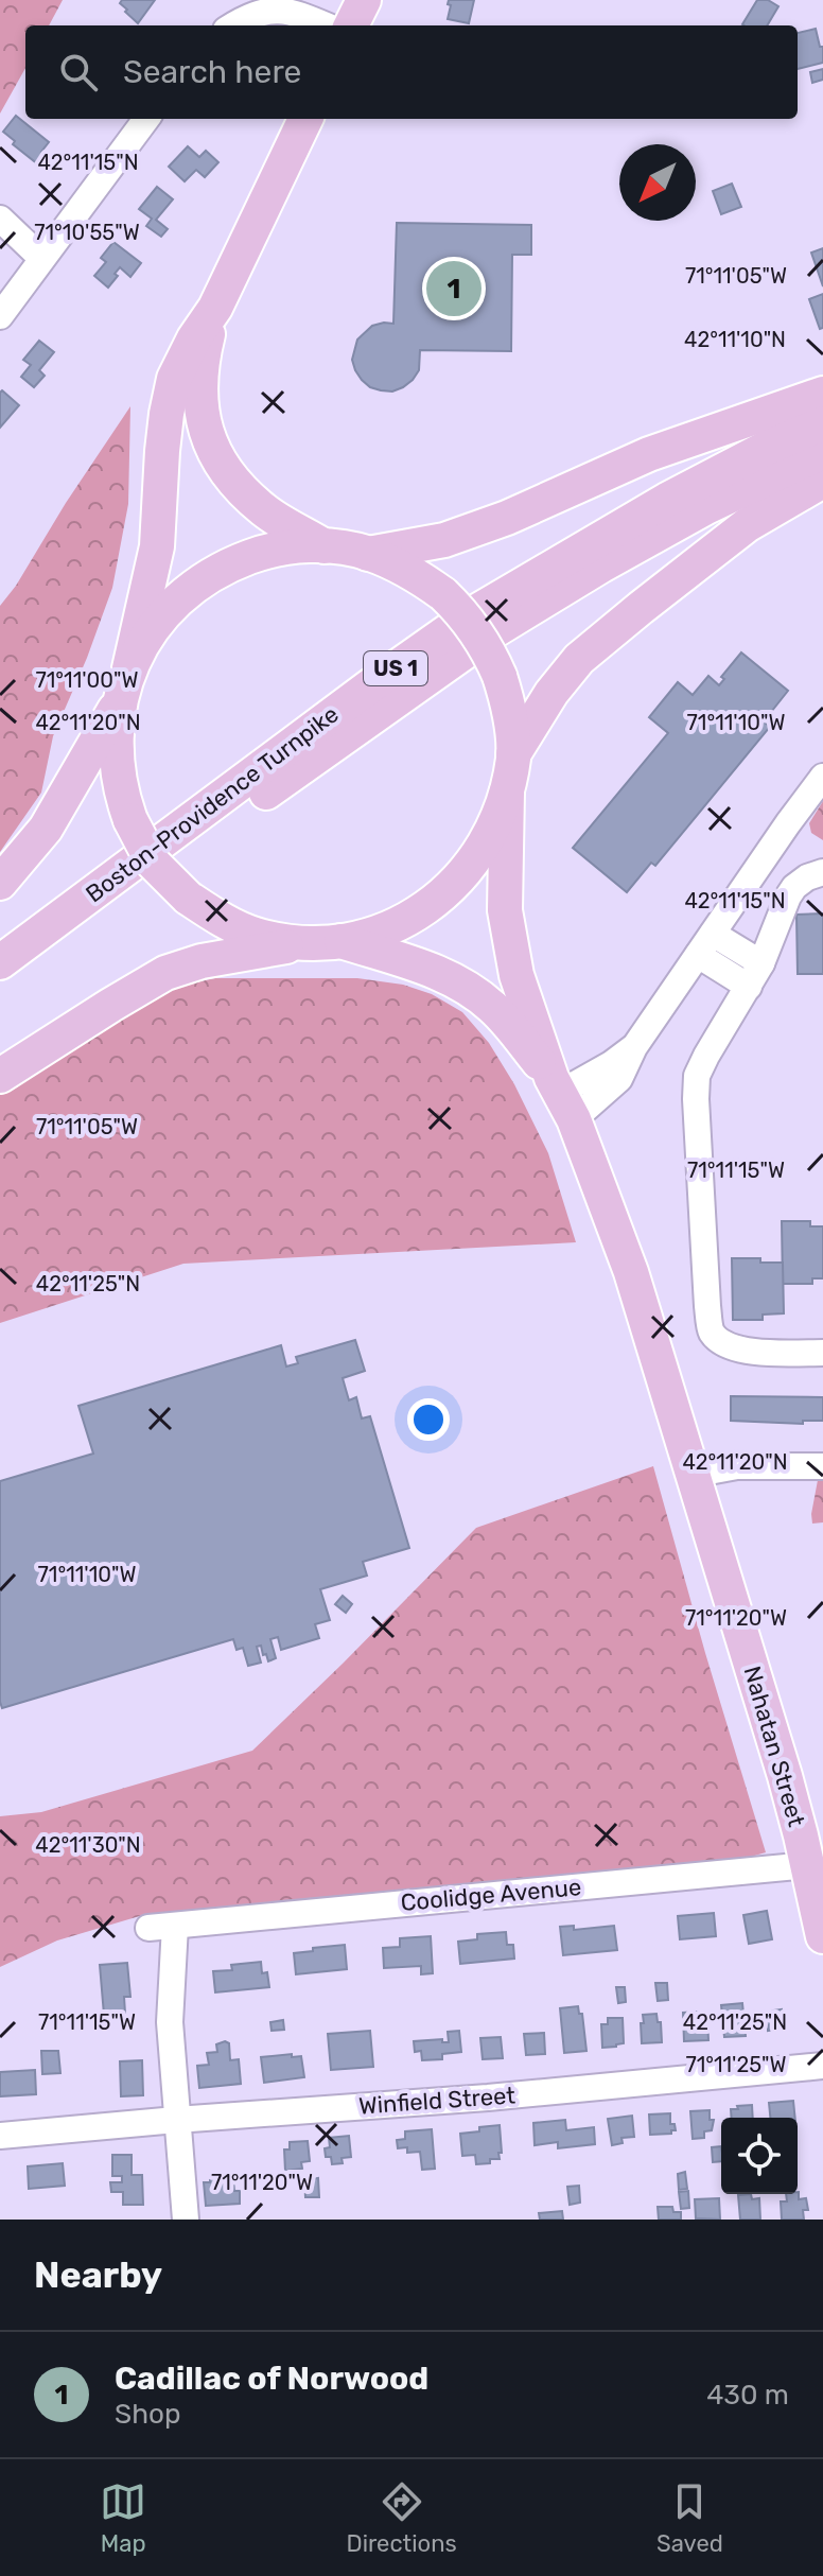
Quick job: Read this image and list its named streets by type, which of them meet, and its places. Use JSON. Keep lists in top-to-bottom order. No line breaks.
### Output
{"streets":{"main road":["US 1","Boston-Providence Turnpike","Nahatan Street"],"street":["Coolidge Avenue","Winfield Street"]},"crossings":[["Nahatan Street","Coolidge Avenue"]],"north":"bottom left","page":{"search":"Search here","pins":"1","heading":"Nearby","list":[{"mark":"1","name":"Cadillac of Norwood","note":"Shop","value":"430 m"}],"nav":["Map","Directions","Saved"]},"coordinates":["42°11'15\"N","71°10'55\"W","71°11'05\"W","42°11'10\"N","71°11'00\"W","71°11'10\"W","42°11'20\"N","71°11'15\"W","42°11'25\"N","71°11'20\"W","42°11'30\"N","71°11'25\"W"]}
